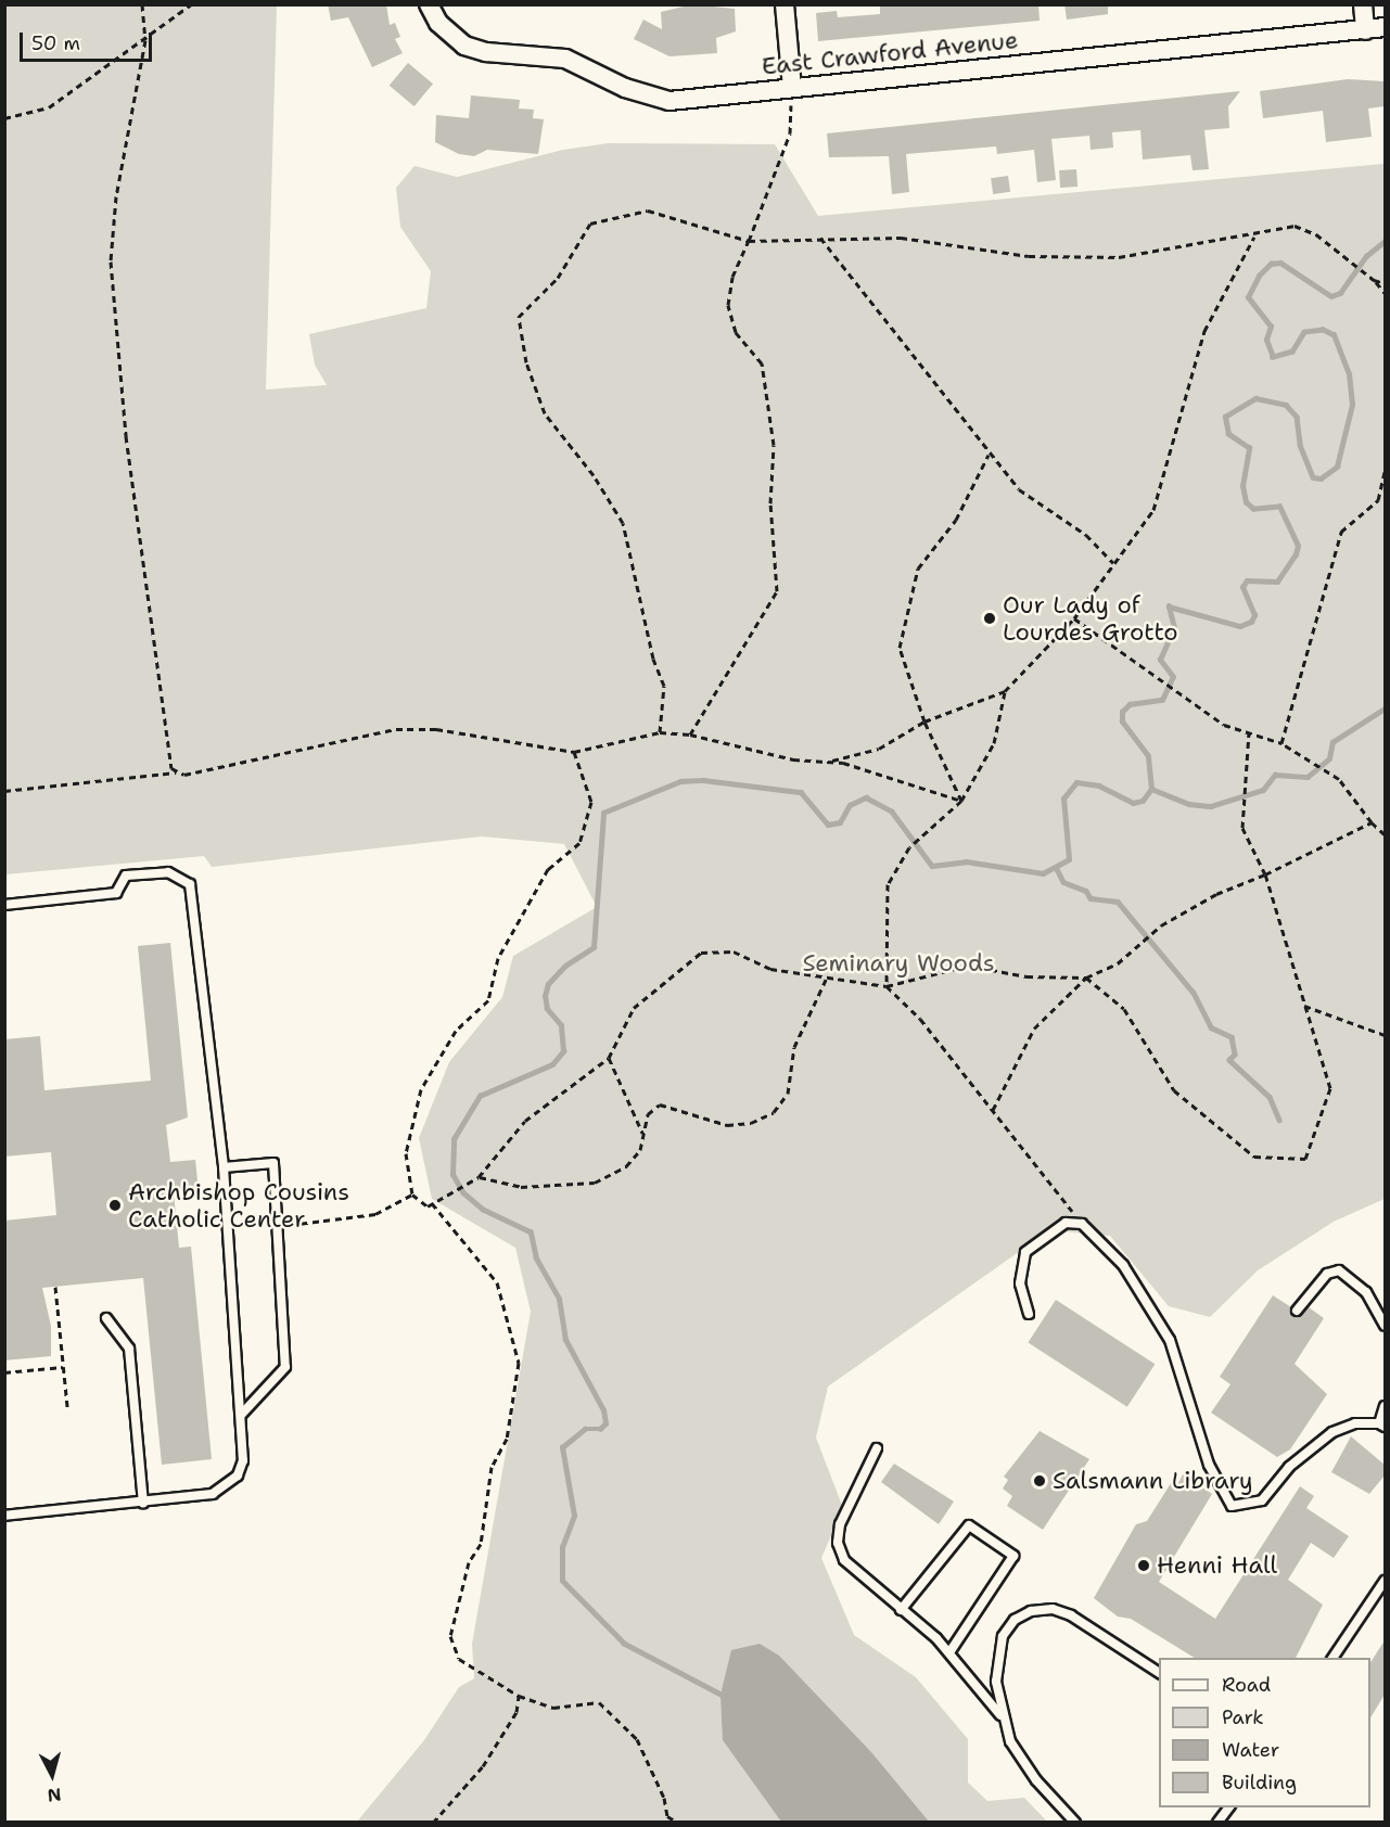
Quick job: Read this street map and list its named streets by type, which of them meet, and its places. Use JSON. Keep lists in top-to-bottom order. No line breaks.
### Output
{"streets":{"street":["East Crawford Avenue"]},"parks":["Seminary Woods"],"places":["Our Lady of Lourdes Grotto","Archbishop Cousins Catholic Center","Salsmann Library","Henni Hall"],"legend":["Road","Park","Water","Building"],"scale_bar":"50 m","north":"bottom"}
